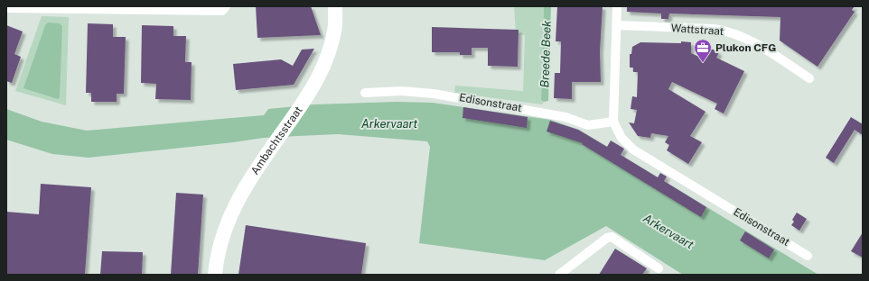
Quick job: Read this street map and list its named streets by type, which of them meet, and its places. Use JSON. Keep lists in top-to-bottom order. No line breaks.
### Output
{"streets":{"main road":["Ambachtsstraat"],"street":["Wattstraat","Edisonstraat"]},"crossings":[["Wattstraat","Edisonstraat"]],"water":["Breede Beek","Arkervaart"],"places":{"office":["Plukon CFG"]}}
